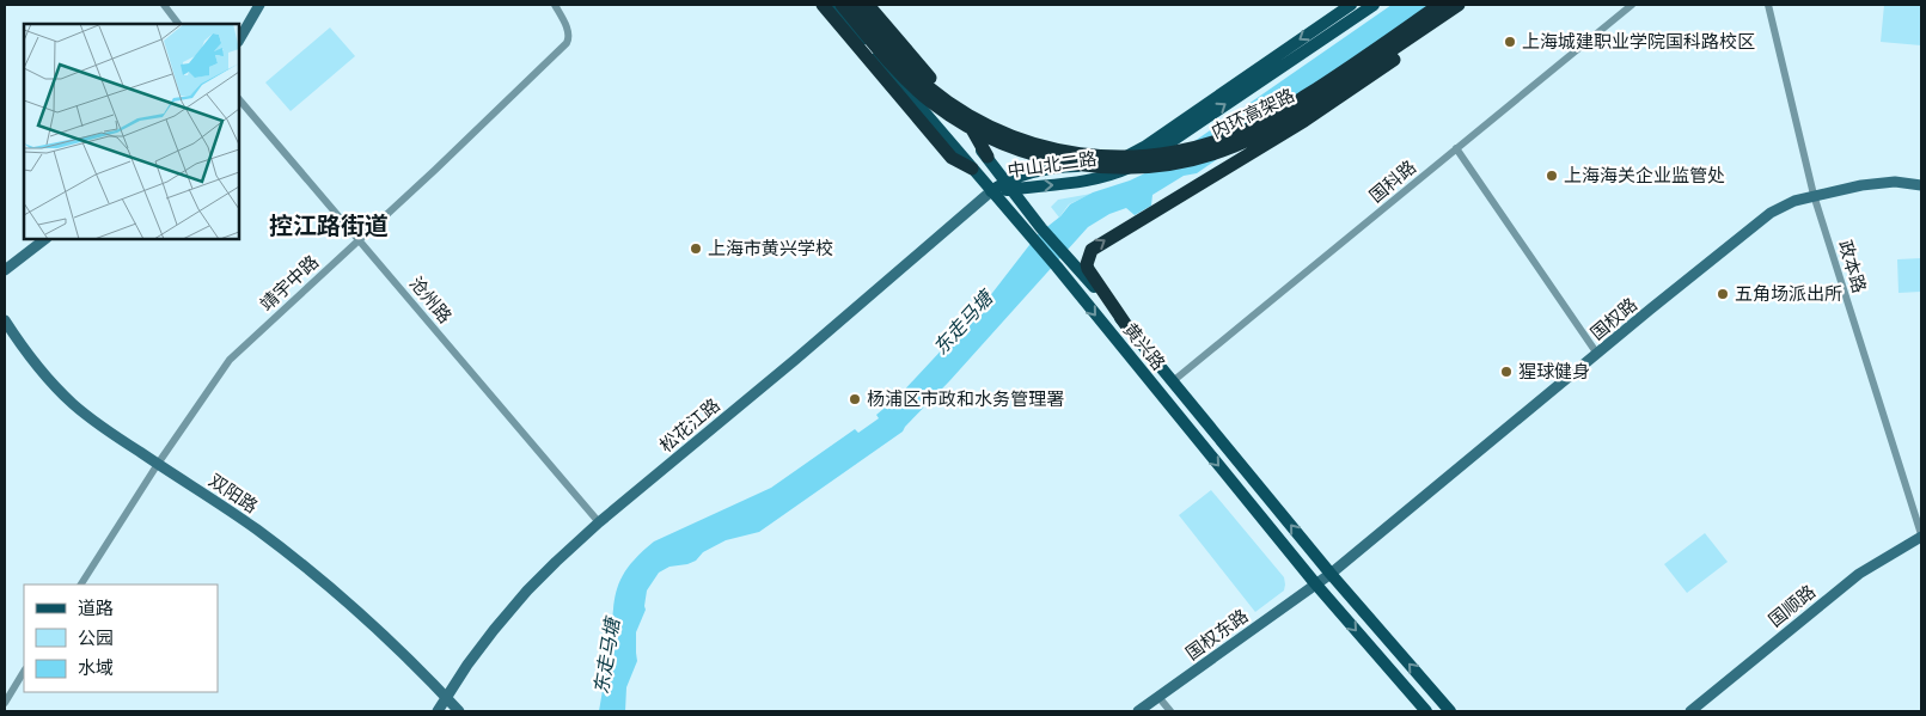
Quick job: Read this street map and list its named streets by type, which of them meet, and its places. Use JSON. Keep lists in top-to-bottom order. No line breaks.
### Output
{"streets":{"highway":["内环高架路"],"main road":["中山北二路","黄兴路"],"street":["国科路","政本路","靖宇中路","沧州路","国权路","松花江路","双阳路","国顺路","国权东路"]},"crossings":[["中山北二路","黄兴路"],["中山北二路","松花江路"],["国科路","黄兴路"],["政本路","国权路"],["政本路","国顺路"],["靖宇中路","沧州路"],["靖宇中路","双阳路"],["沧州路","松花江路"],["国权路","黄兴路"],["国权路","国权东路"],["黄兴路","松花江路"],["黄兴路","国权东路"],["松花江路","双阳路"]],"districts":["控江路街道"],"water":["东走马塘"],"places":["上海城建职业学院国科路校区","上海海关企业监管处","上海市黄兴学校","五角场派出所","猩球健身","杨浦区市政和水务管理署"],"legend":["道路","公园","水域"]}
